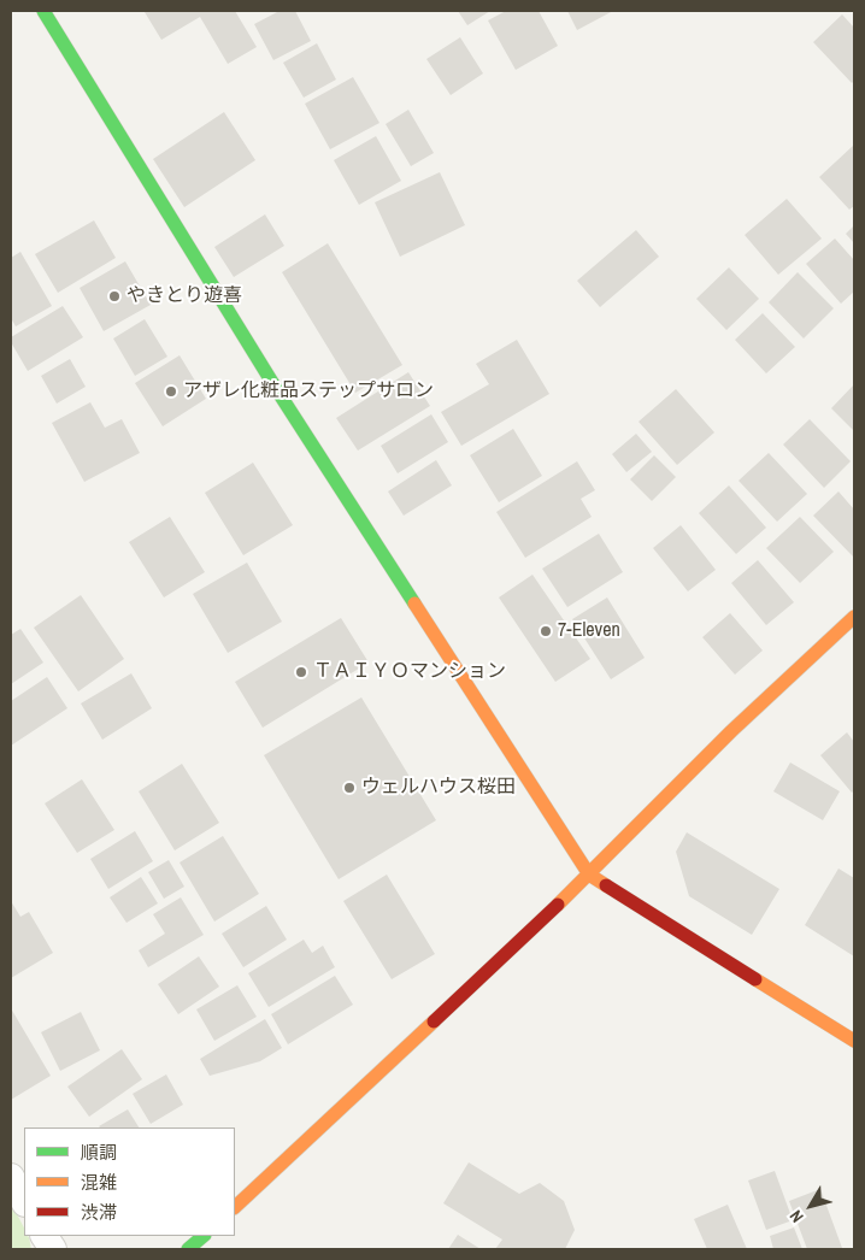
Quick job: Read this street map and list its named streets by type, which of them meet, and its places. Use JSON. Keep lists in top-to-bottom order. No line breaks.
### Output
{"places":["やきとり遊喜","アザレ化粧品ステップサロン","7-Eleven","ＴＡＩＹＯマンション","ウェルハウス桜田"],"legend":["順調","混雑","渋滞"],"north":"bottom left"}
